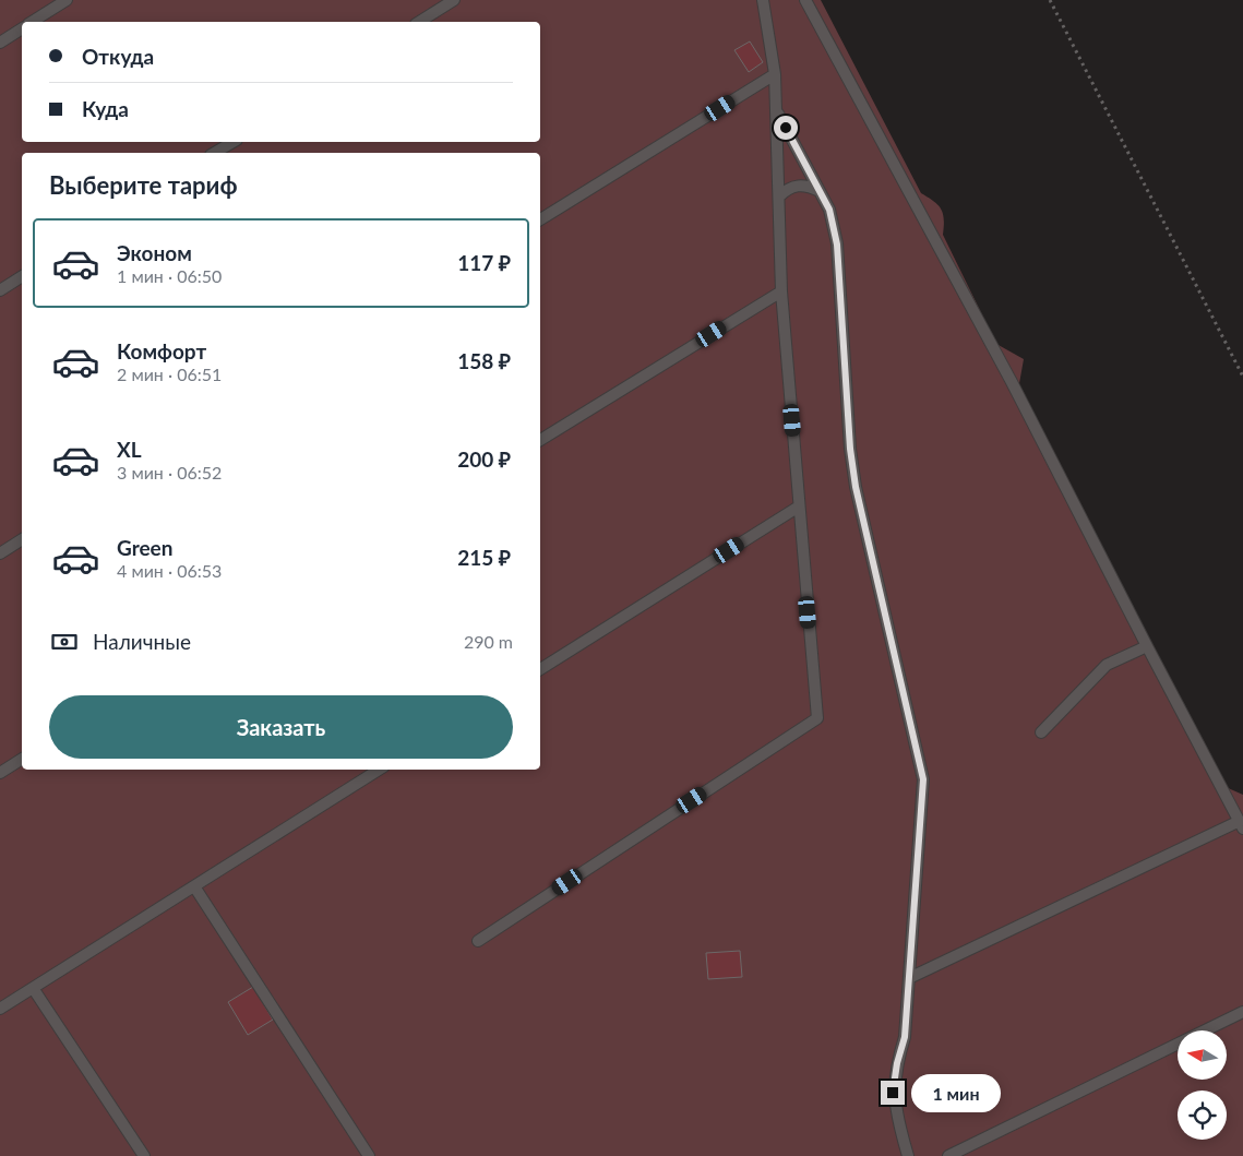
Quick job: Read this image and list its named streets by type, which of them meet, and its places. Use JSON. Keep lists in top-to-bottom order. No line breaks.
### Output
{"north":"left","page":{"banner":["Откуда","Куда"],"heading":"Выберите тариф","list":[{"name":"Эконом","note":"1 мин · 06:50","value":"117 ₽"},{"name":"Комфорт","note":"2 мин · 06:51","value":"158 ₽"},{"name":"XL","note":"3 мин · 06:52","value":"200 ₽"},{"name":"Green","note":"4 мин · 06:53","value":"215 ₽"}],"pay":["Наличные","290 m"],"buttons":"Заказать","bubble":"1 мин"}}
